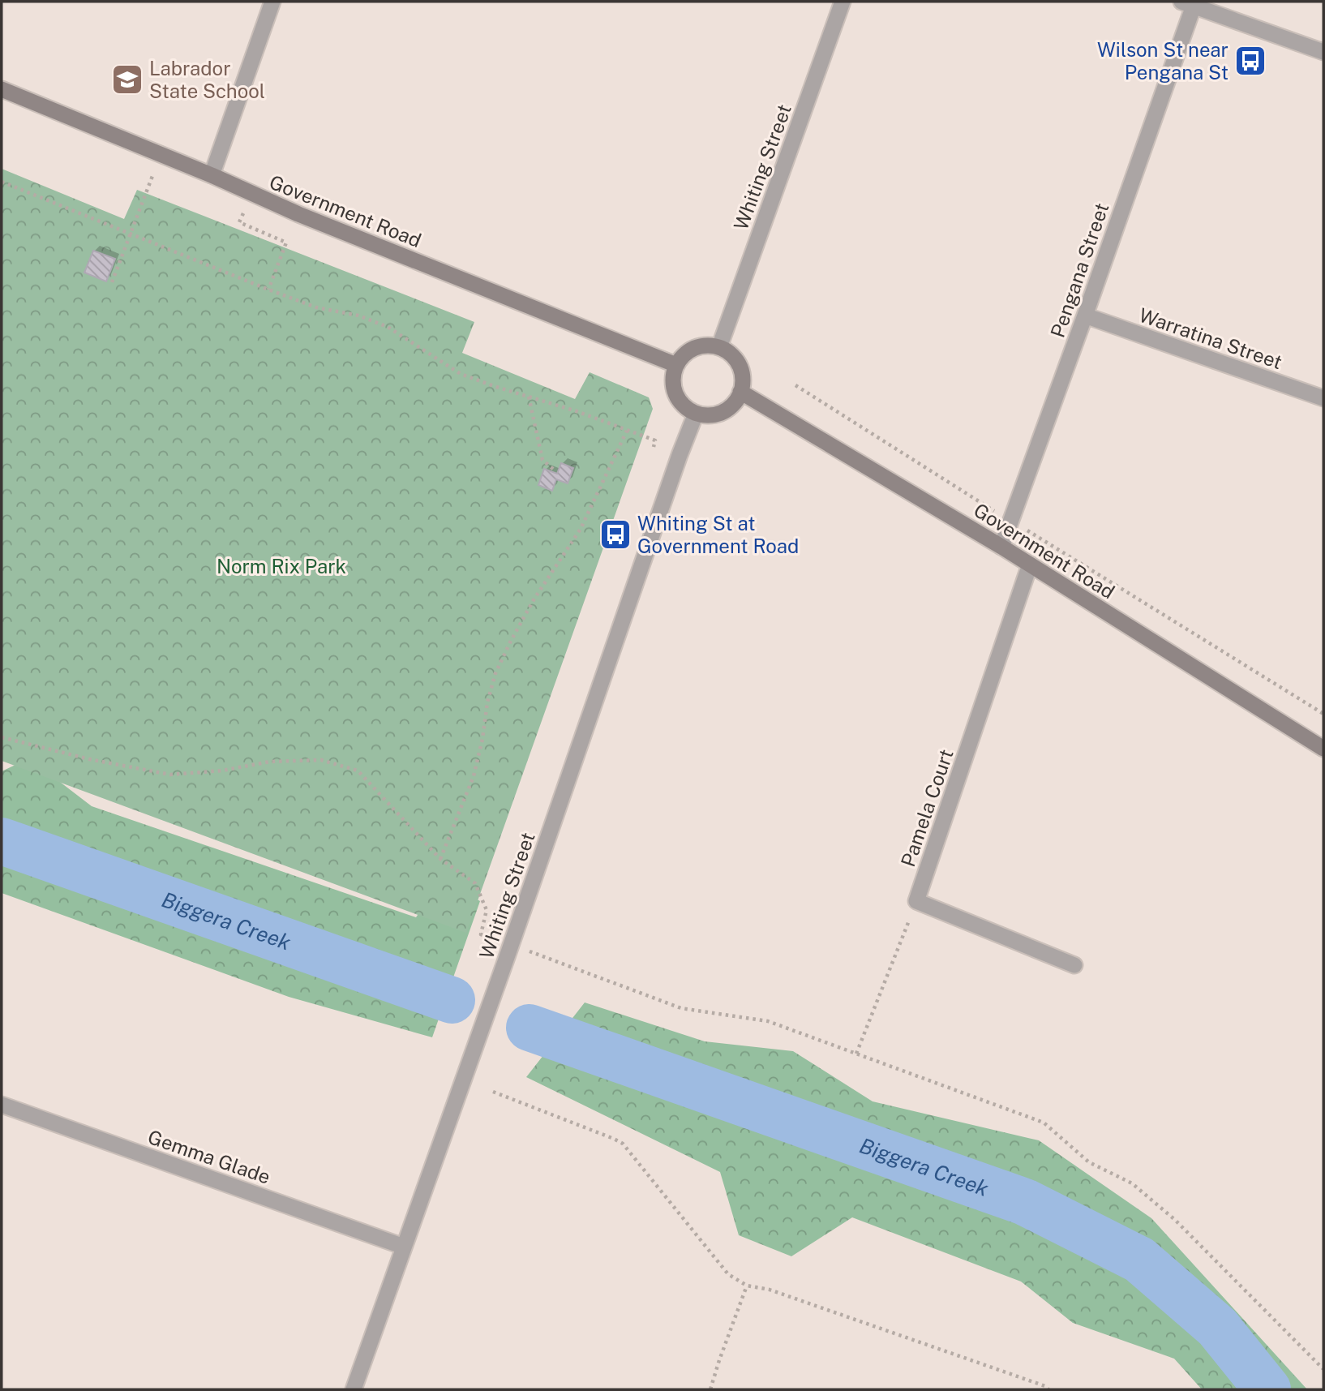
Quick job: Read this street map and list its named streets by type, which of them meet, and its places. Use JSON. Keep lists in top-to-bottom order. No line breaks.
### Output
{"streets":{"main road":["Government Road"],"street":["Whiting Street","Pengana Street","Warratina Street","Pamela Court","Gemma Glade"]},"crossings":[["Whiting Street","Government Road"],["Whiting Street","Gemma Glade"],["Government Road","Pengana Street"],["Government Road","Pamela Court"],["Pengana Street","Warratina Street"]],"water":["Biggera Creek"],"parks":["Norm Rix Park"],"places":{"bus stop":["Wilson St near Pengana St","Whiting St at Government Road"],"school or university":["Labrador State School"]}}
